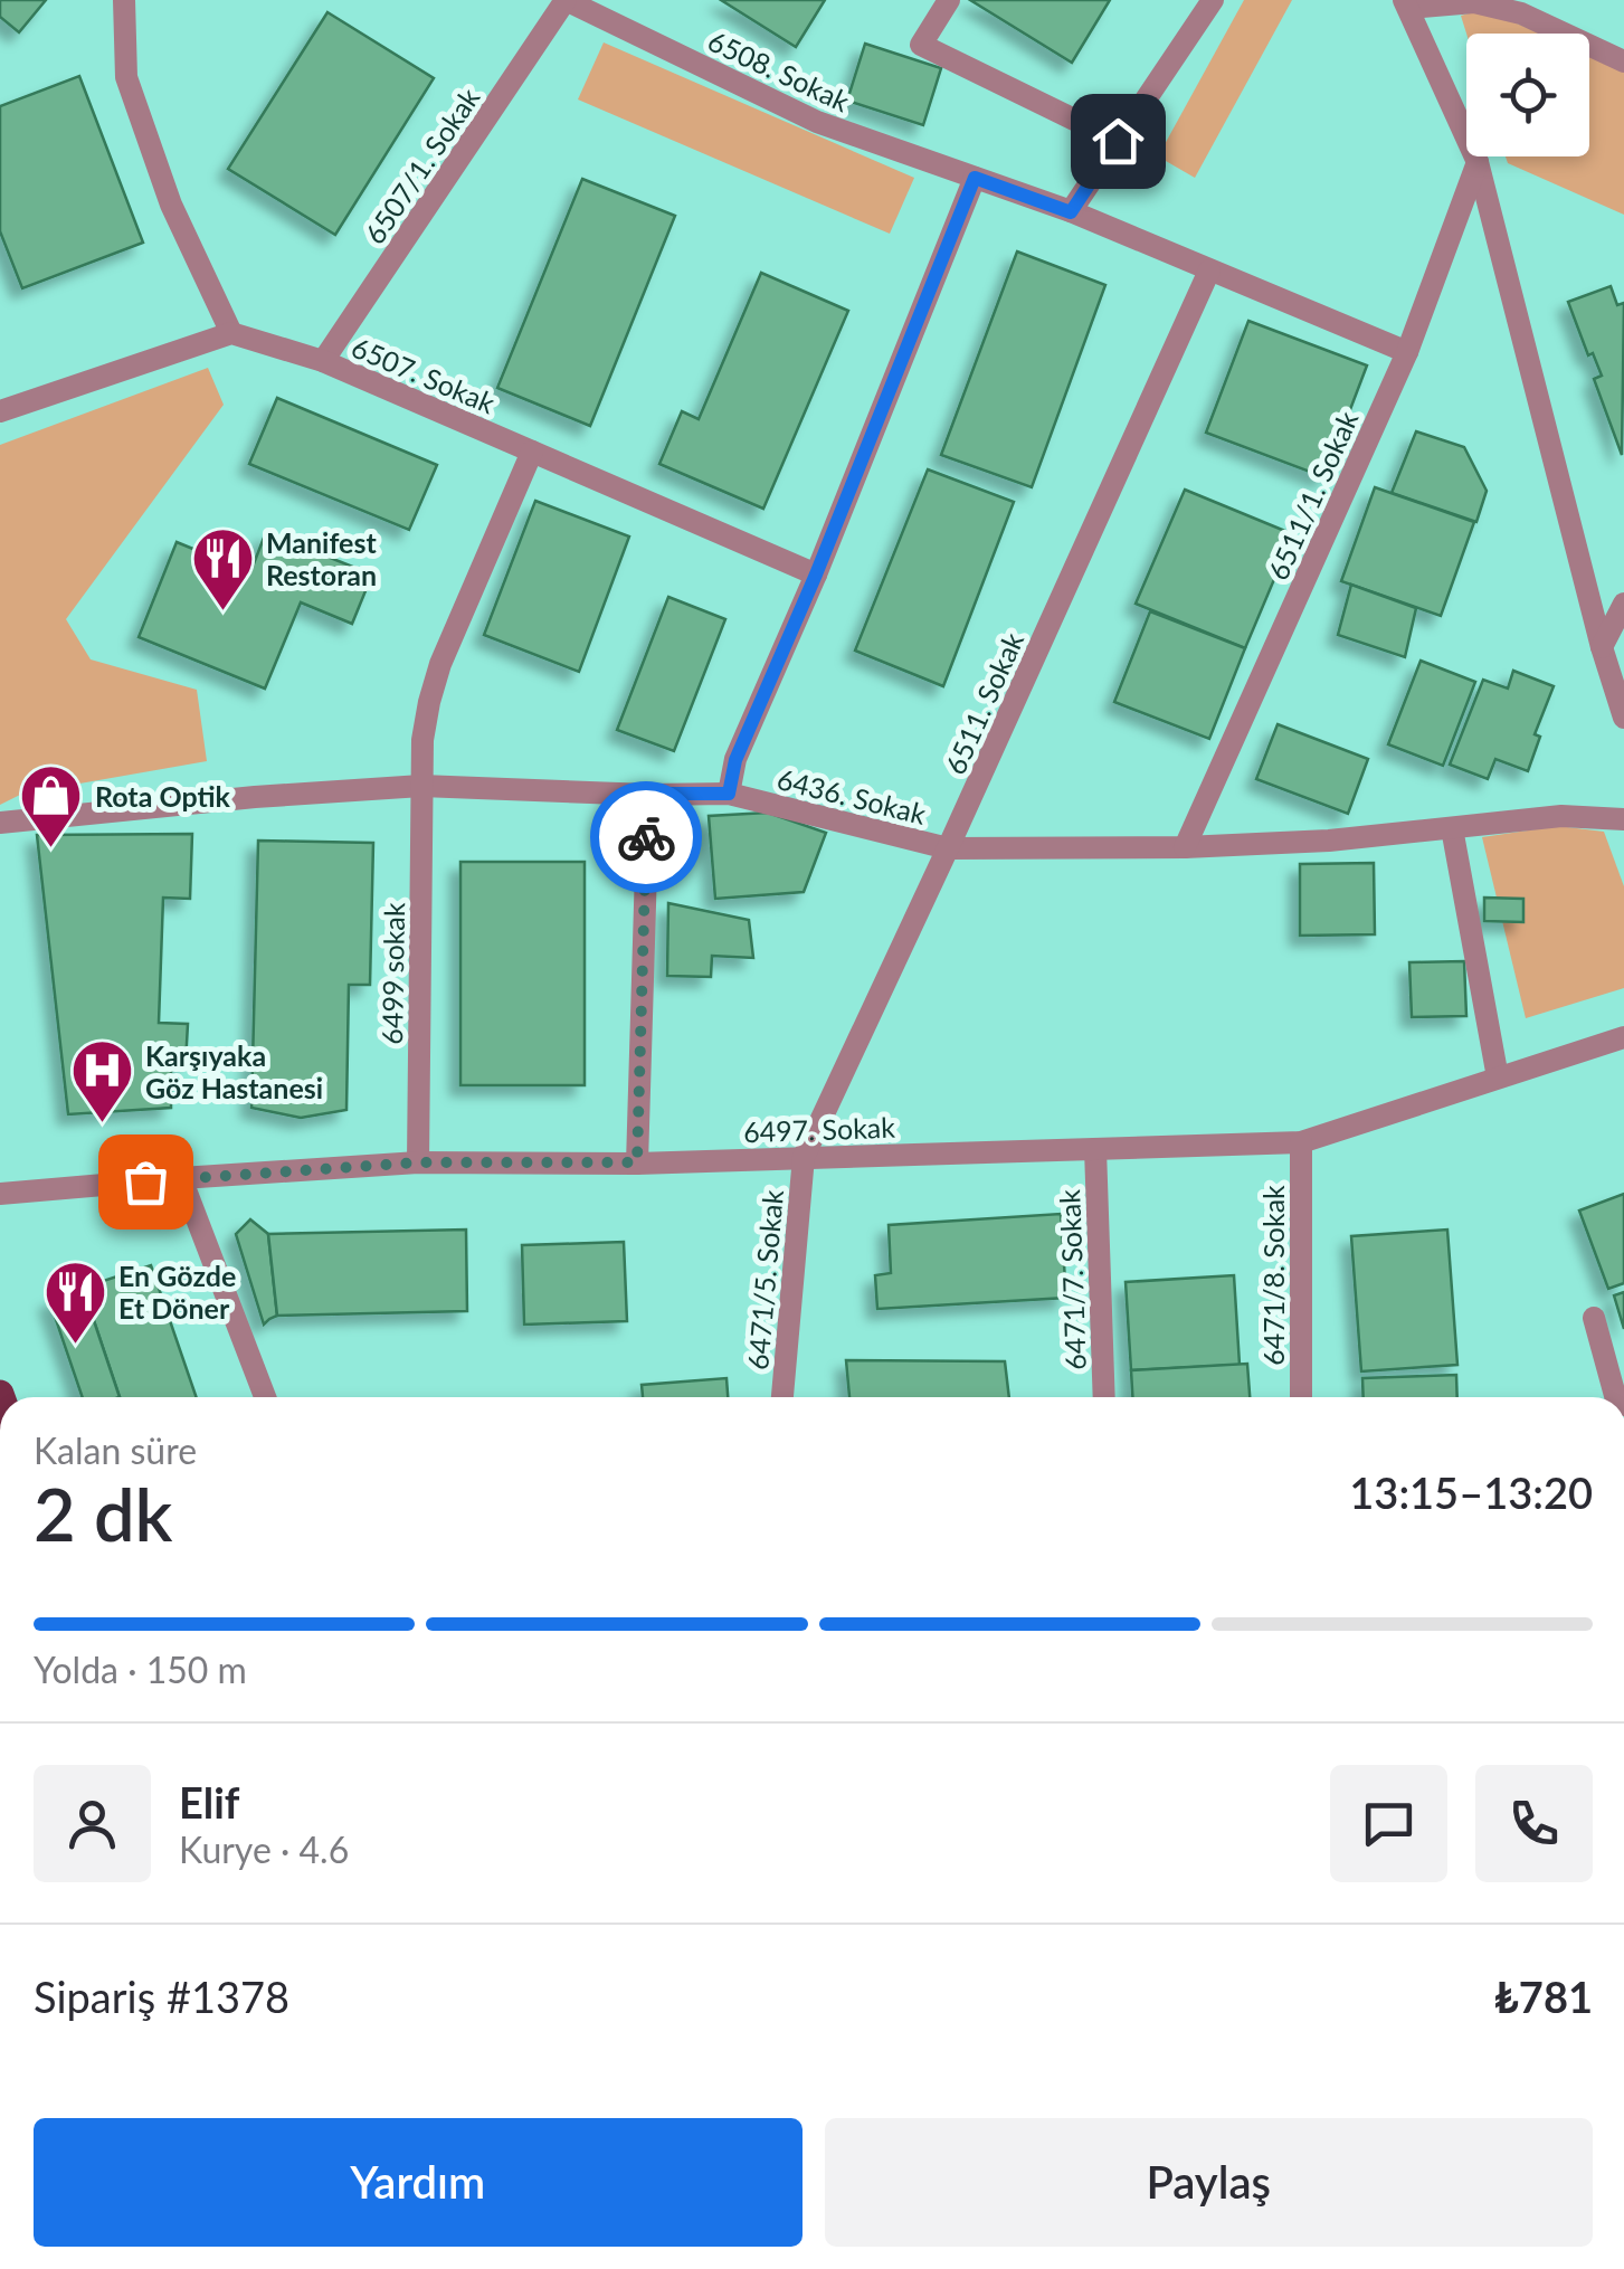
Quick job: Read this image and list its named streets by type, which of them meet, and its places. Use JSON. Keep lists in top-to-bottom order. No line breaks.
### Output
{"streets":{"street":["6508. Sokak","6507/1. Sokak","6507. Sokak","6511/1. Sokak","6511. Sokak","6436. Sokak","6499 sokak","6497. Sokak","6471/8. Sokak","6471/5. Sokak","6471/7. Sokak"]},"crossings":[["6508. Sokak","6507/1. Sokak"],["6508. Sokak","6511/1. Sokak"],["6508. Sokak","6511. Sokak"],["6507/1. Sokak","6507. Sokak"],["6507. Sokak","6499 sokak"],["6511/1. Sokak","6436. Sokak"],["6511. Sokak","6436. Sokak"],["6511. Sokak","6497. Sokak"],["6511. Sokak","6471/5. Sokak"],["6436. Sokak","6499 sokak"],["6499 sokak","6497. Sokak"],["6497. Sokak","6471/8. Sokak"],["6497. Sokak","6471/5. Sokak"],["6497. Sokak","6471/7. Sokak"]],"places":{"restaurant":["Manifest Restoran","En Gözde Et Döner"],"shop":["Rota Optik"],"hospital":["Karşıyaka Göz Hastanesi"]},"page":{"heading":["2 dk","Kalan süre","13:15–13:20"],"panel":["Elif","Kurye · 4.6","Sipariş #1378","₺781"],"bar":"Yolda · 150 m","buttons":["Yardım","Paylaş"]}}
